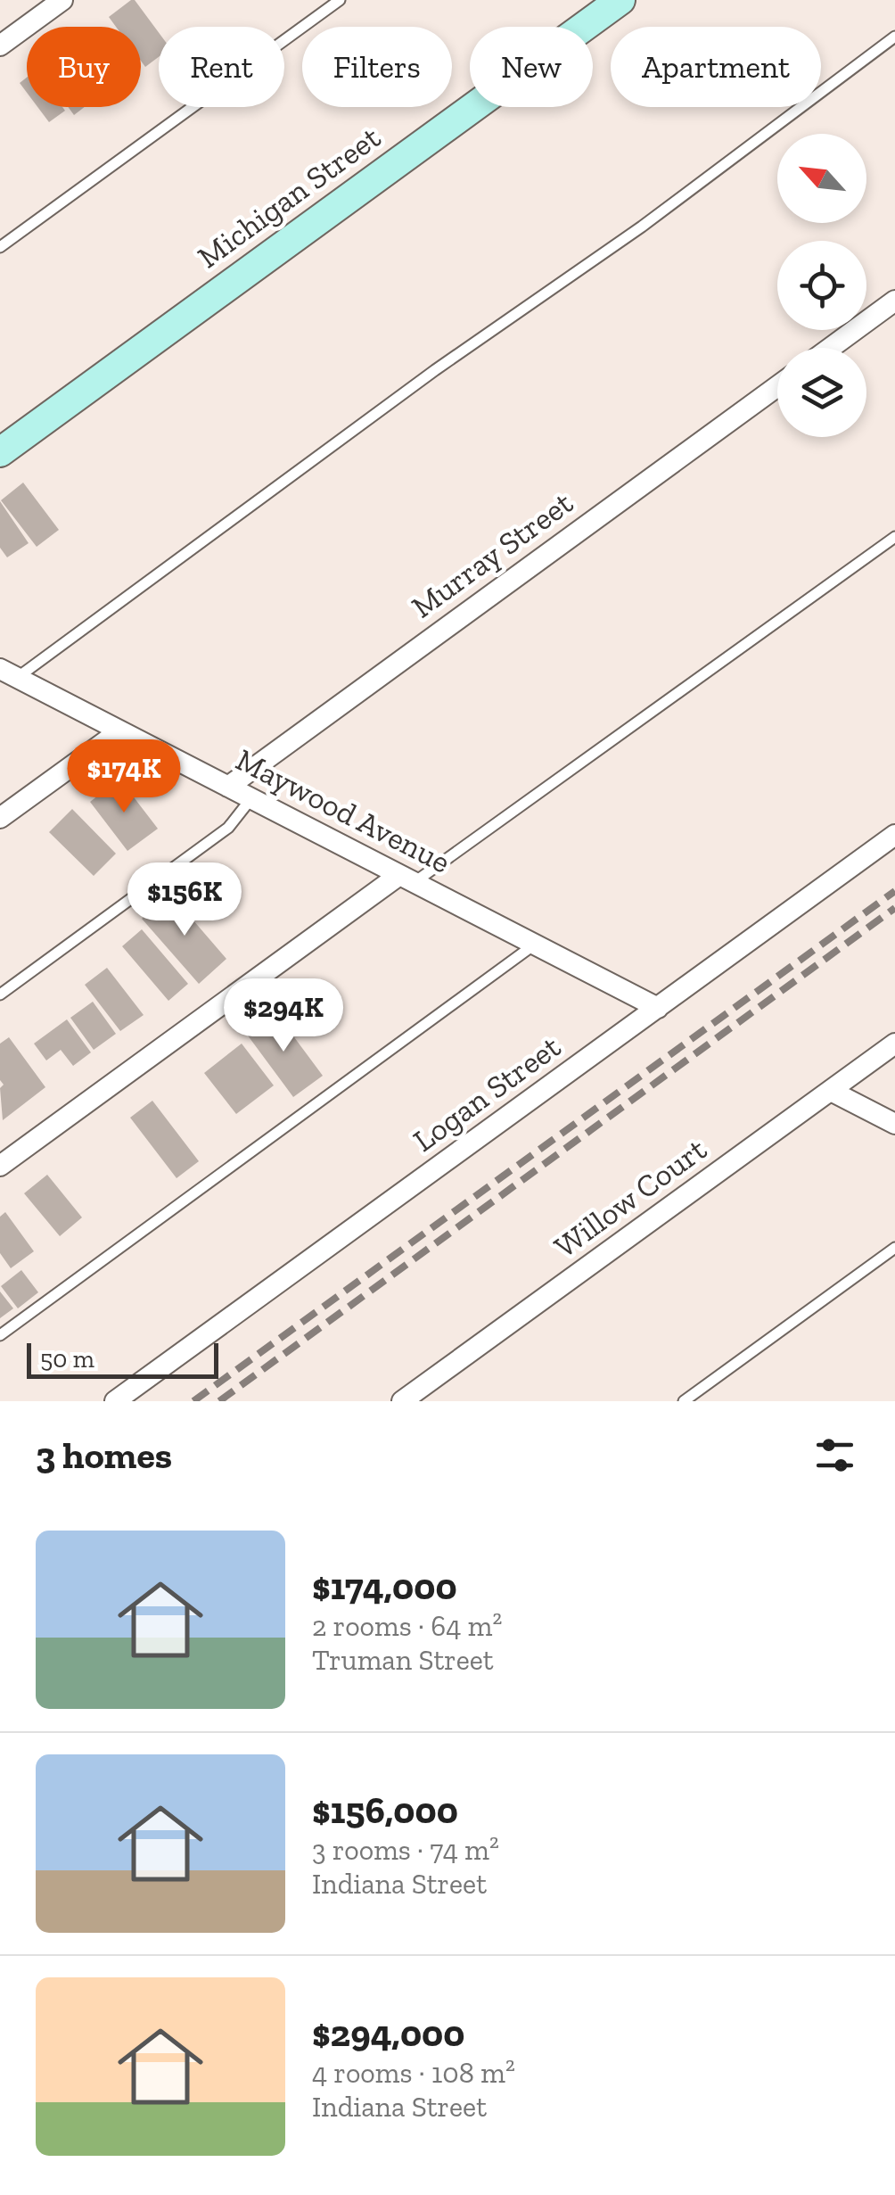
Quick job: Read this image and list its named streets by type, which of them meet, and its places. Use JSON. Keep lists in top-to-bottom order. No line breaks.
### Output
{"streets":{"main road":["Michigan Street"],"street":["Murray Street","Maywood Avenue","Logan Street","Willow Court"]},"crossings":[["Murray Street","Maywood Avenue"],["Maywood Avenue","Logan Street"]],"scale_bar":"50 m","north":"top left","page":{"chip":["Buy","Rent","Filters","New","Apartment"],"price":["$174K","$156K","$294K"],"scale":"50 m","heading":"3 homes","list":[{"name":"$174,000","note":"2 rooms · 64 m² · Truman Street"},{"name":"$156,000","note":"3 rooms · 74 m² · Indiana Street"},{"name":"$294,000","note":"4 rooms · 108 m² · Indiana Street"}]}}
